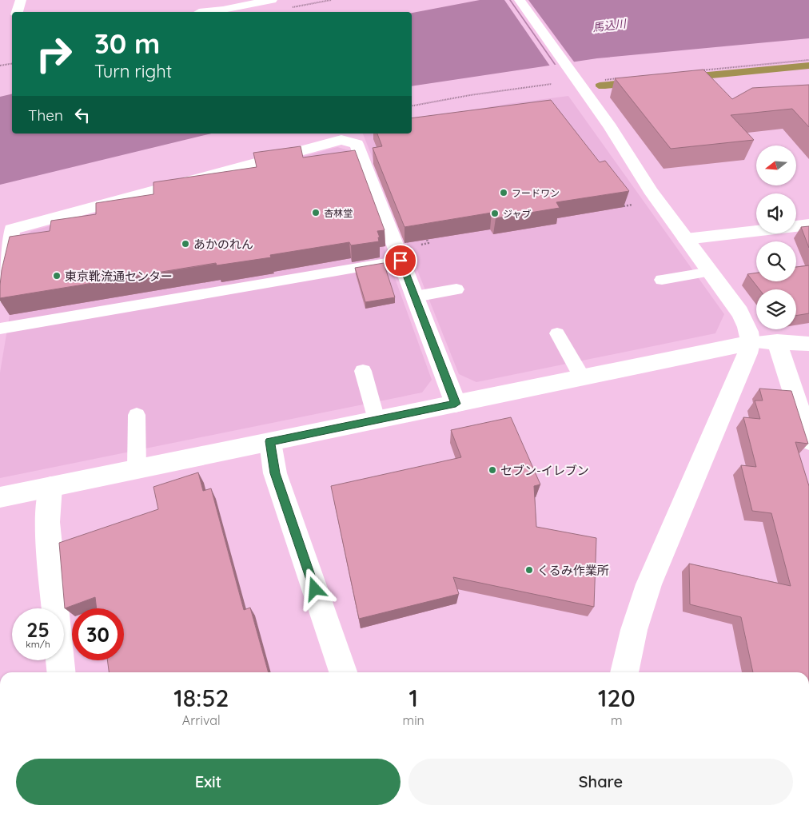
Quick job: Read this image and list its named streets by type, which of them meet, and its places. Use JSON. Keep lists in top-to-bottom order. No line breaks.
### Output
{"water":["馬込川"],"places":["フードワン","杏林堂","ジャブ","あかのれん","東京靴流通センター","セブン-イレブン","くるみ作業所"],"north":"left","page":{"turn":["30 m","Turn right"],"then":"Then","speed":"25 km/h","limit":"30","eta":["18:52","Arrival","1","min","120","m"],"buttons":["Exit","Share"]}}
